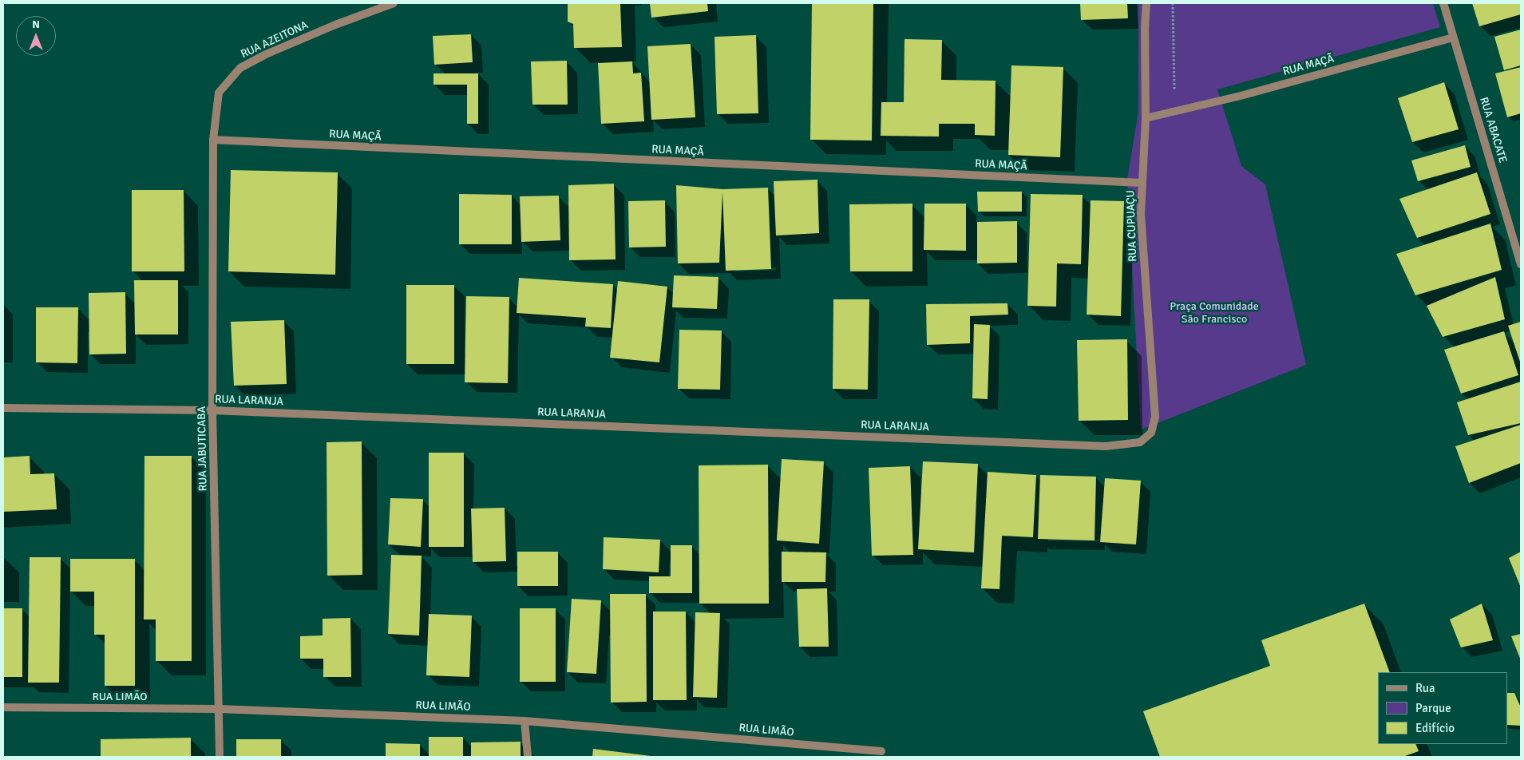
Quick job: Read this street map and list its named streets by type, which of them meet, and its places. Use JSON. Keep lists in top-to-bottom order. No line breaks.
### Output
{"streets":{"street":["RUA AZEITONA","RUA MAÇÃ","RUA ABACATE","RUA CUPUAÇU","RUA LARANJA","RUA JABUTICABA","RUA LIMÃO"]},"crossings":[["RUA AZEITONA","RUA MAÇÃ"],["RUA AZEITONA","RUA JABUTICABA"],["RUA MAÇÃ","RUA ABACATE"],["RUA MAÇÃ","RUA CUPUAÇU"],["RUA MAÇÃ","RUA JABUTICABA"],["RUA CUPUAÇU","RUA LARANJA"],["RUA LARANJA","RUA JABUTICABA"],["RUA JABUTICABA","RUA LIMÃO"]],"parks":["Praça Comunidade São Francisco"],"legend":["Rua","Parque","Edifício"],"north":"top"}
